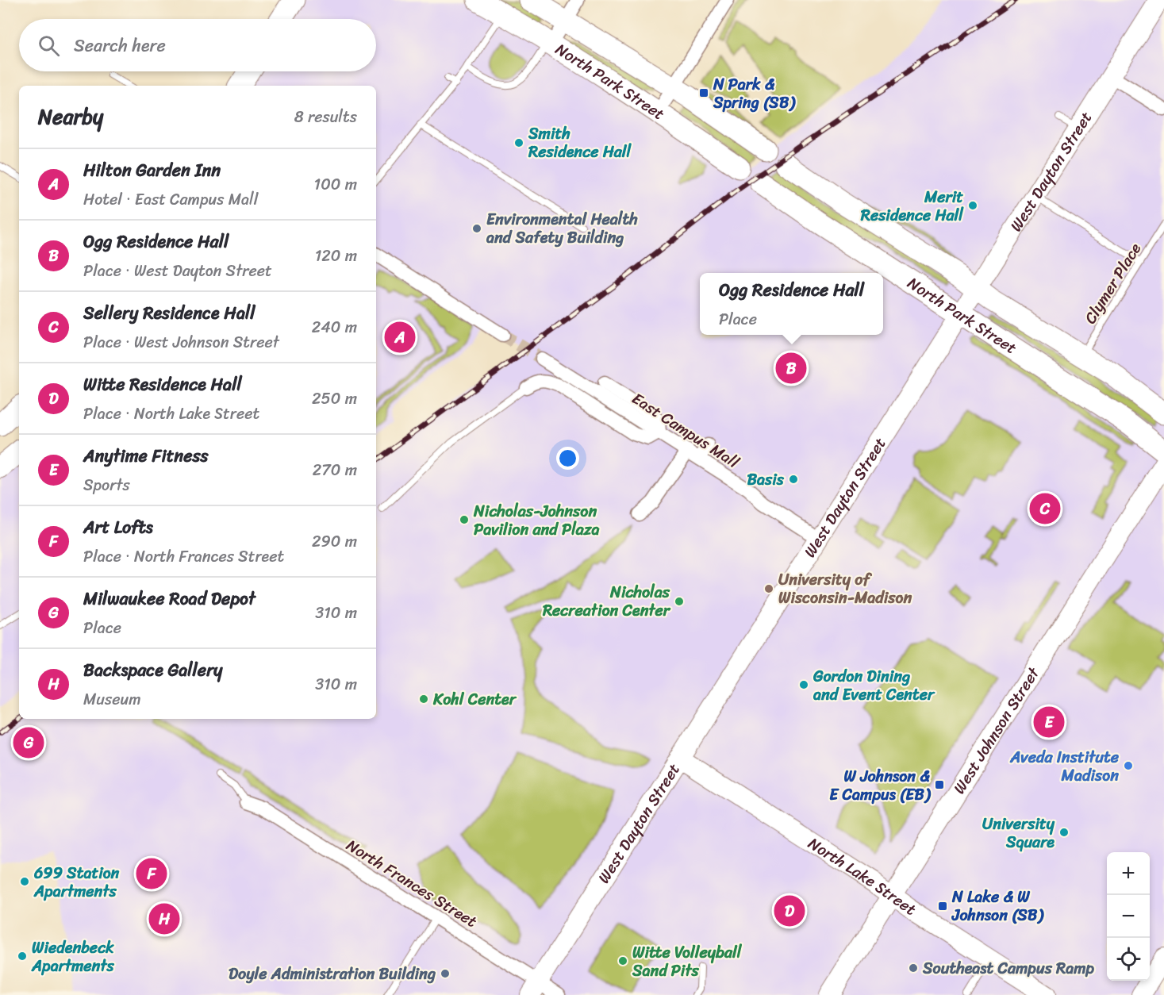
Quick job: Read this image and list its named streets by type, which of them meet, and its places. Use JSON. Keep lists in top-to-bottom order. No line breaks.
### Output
{"streets":{"main road":["North Park Street"],"street":["West Dayton Street","East Campus Mall","West Johnson Street","North Lake Street","North Frances Street"],"lane":["Clymer Place"]},"crossings":[["North Park Street","West Dayton Street"],["North Park Street","Clymer Place"],["West Dayton Street","North Lake Street"],["West Dayton Street","North Frances Street"],["West Johnson Street","North Lake Street"]],"places":{"transit":["N Park & Spring (SB)","W Johnson & E Campus (EB)","N Lake & W Johnson (SB)"],"other":["Smith Residence Hall","Merit Residence Hall","Environmental Health and Safety Building","Basis","Nicholas-Johnson Pavilion and Plaza","University of Wisconsin-Madison","Nicholas Recreation Center","Gordon Dining and Event Center","Kohl Center","Aveda Institute Madison","University Square","699 Station Apartments","Wiedenbeck Apartments","Witte Volleyball Sand Pits","Southeast Campus Ramp","Doyle Administration Building"]},"page":{"search":"Search here","heading":["Nearby","8 results"],"list":[{"mark":"A","name":"Hilton Garden Inn","note":"Hotel · East Campus Mall","value":"100 m"},{"mark":"B","name":"Ogg Residence Hall","note":"Place · West Dayton Street","value":"120 m"},{"mark":"C","name":"Sellery Residence Hall","note":"Place · West Johnson Street","value":"240 m"},{"mark":"D","name":"Witte Residence Hall","note":"Place · North Lake Street","value":"250 m"},{"mark":"E","name":"Anytime Fitness","note":"Sports","value":"270 m"},{"mark":"F","name":"Art Lofts","note":"Place · North Frances Street","value":"290 m"},{"mark":"G","name":"Milwaukee Road Depot","note":"Place","value":"310 m"},{"mark":"H","name":"Backspace Gallery","note":"Museum","value":"310 m"}],"popup":["Ogg Residence Hall","Place"],"pins":["A","B","C","E","G","F","D","H"],"map_buttons":["+","−"]}}
